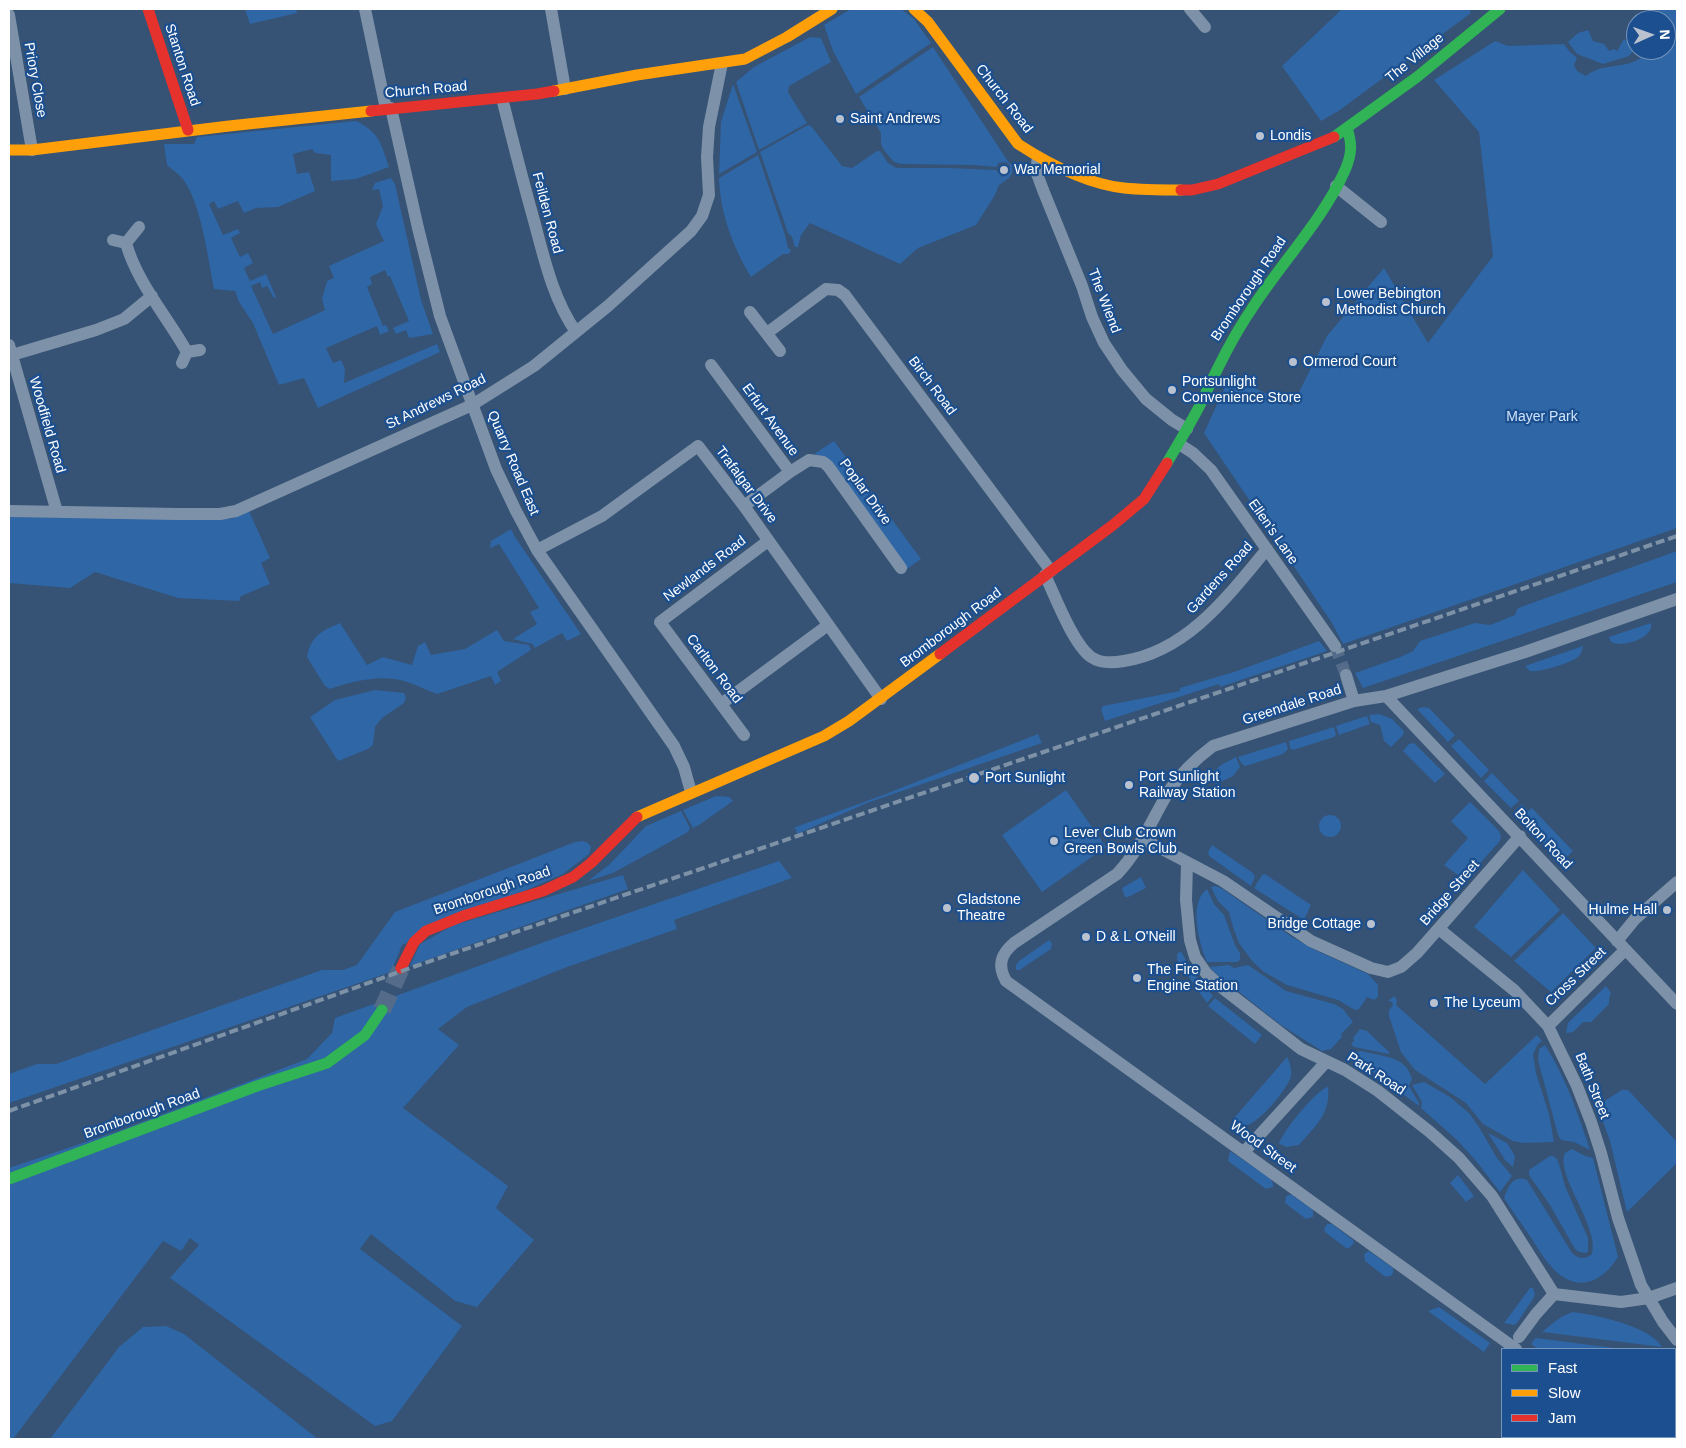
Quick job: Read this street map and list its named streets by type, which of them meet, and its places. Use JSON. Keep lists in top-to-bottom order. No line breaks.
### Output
{"streets":{"street":["The Village","Stanton Road","Priory Close","Church Road","Feilden Road","Bromborough Road","The Wiend","Birch Road","St Andrews Road","Erfurt Avenue","Woodfield Road","Quarry Road East","Trafalgar Drive","Poplar Drive","Ellen's Lane","Newlands Road","Gardens Road","Carlton Road","Greendale Road","Bolton Road","Bridge Street","Cross Street","Park Road","Bath Street","Wood Street"]},"crossings":[["The Village","Church Road"],["The Village","Bromborough Road"],["Stanton Road","Church Road"],["Priory Close","Church Road"],["Church Road","Feilden Road"],["Church Road","Bromborough Road"],["Church Road","The Wiend"],["Church Road","St Andrews Road"],["Church Road","Quarry Road East"],["Feilden Road","St Andrews Road"],["Bromborough Road","The Wiend"],["Bromborough Road","Birch Road"],["Bromborough Road","Quarry Road East"],["Bromborough Road","Trafalgar Drive"],["Bromborough Road","Ellen's Lane"],["Bromborough Road","Gardens Road"],["Birch Road","Gardens Road"],["St Andrews Road","Woodfield Road"],["St Andrews Road","Quarry Road East"],["Erfurt Avenue","Poplar Drive"],["Quarry Road East","Trafalgar Drive"],["Trafalgar Drive","Poplar Drive"],["Trafalgar Drive","Newlands Road"],["Ellen's Lane","Gardens Road"],["Newlands Road","Carlton Road"],["Greendale Road","Bolton Road"],["Greendale Road","Wood Street"],["Bolton Road","Bridge Street"],["Bolton Road","Cross Street"],["Bridge Street","Park Road"],["Bridge Street","Bath Street"],["Cross Street","Bath Street"]],"parks":["Mayer Park"],"places":["Saint Andrews","Londis","War Memorial","Lower Bebington Methodist Church","Ormerod Court","Portsunlight Convenience Store","Port Sunlight","Port Sunlight Railway Station","Lever Club Crown Green Bowls Club","Gladstone Theatre","Hulme Hall","Bridge Cottage","D & L O'Neill","The Fire Engine Station","The Lyceum"],"legend":["Fast","Slow","Jam"],"north":"right"}
